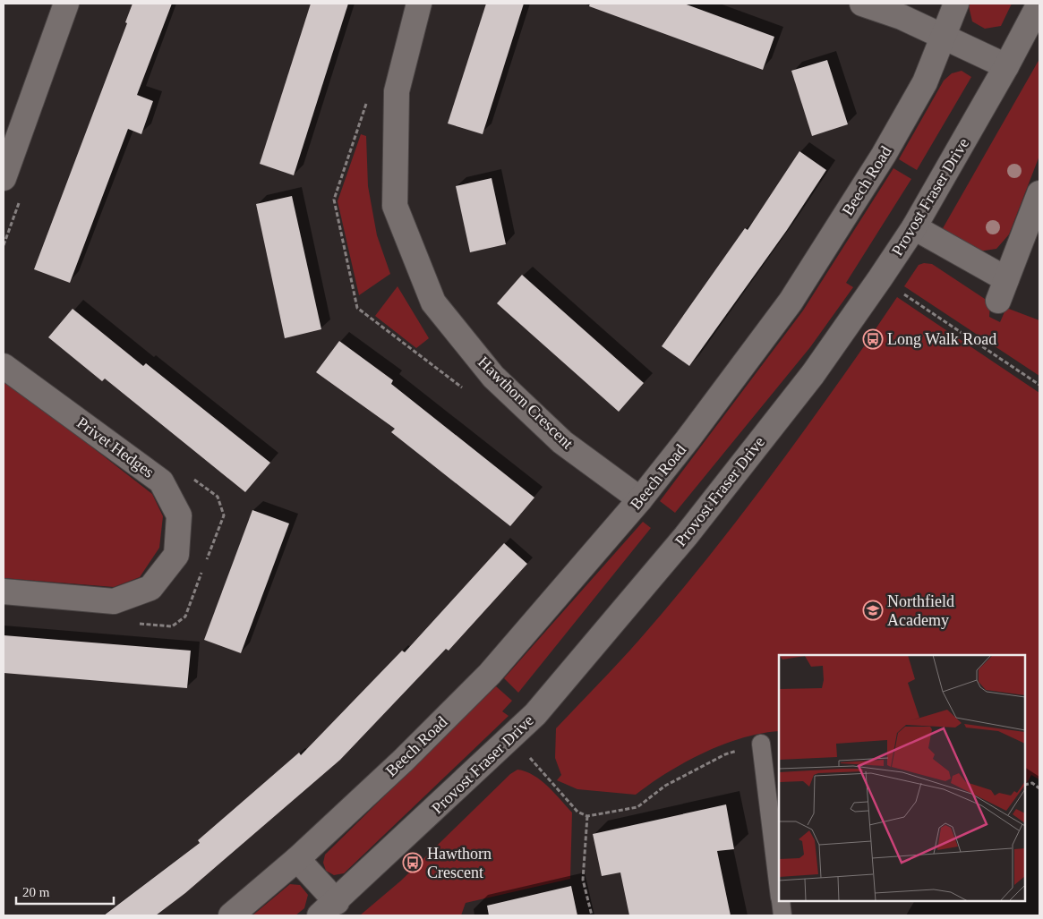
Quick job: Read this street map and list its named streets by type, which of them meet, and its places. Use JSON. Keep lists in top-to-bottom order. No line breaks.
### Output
{"streets":{"street":["Beech Road","Provost Fraser Drive","Hawthorn Crescent","Privet Hedges"]},"crossings":[["Beech Road","Hawthorn Crescent"]],"places":{"bus stop":["Long Walk Road","Hawthorn Crescent"],"school or university":["Northfield Academy"]},"scale_bar":"20 m"}
